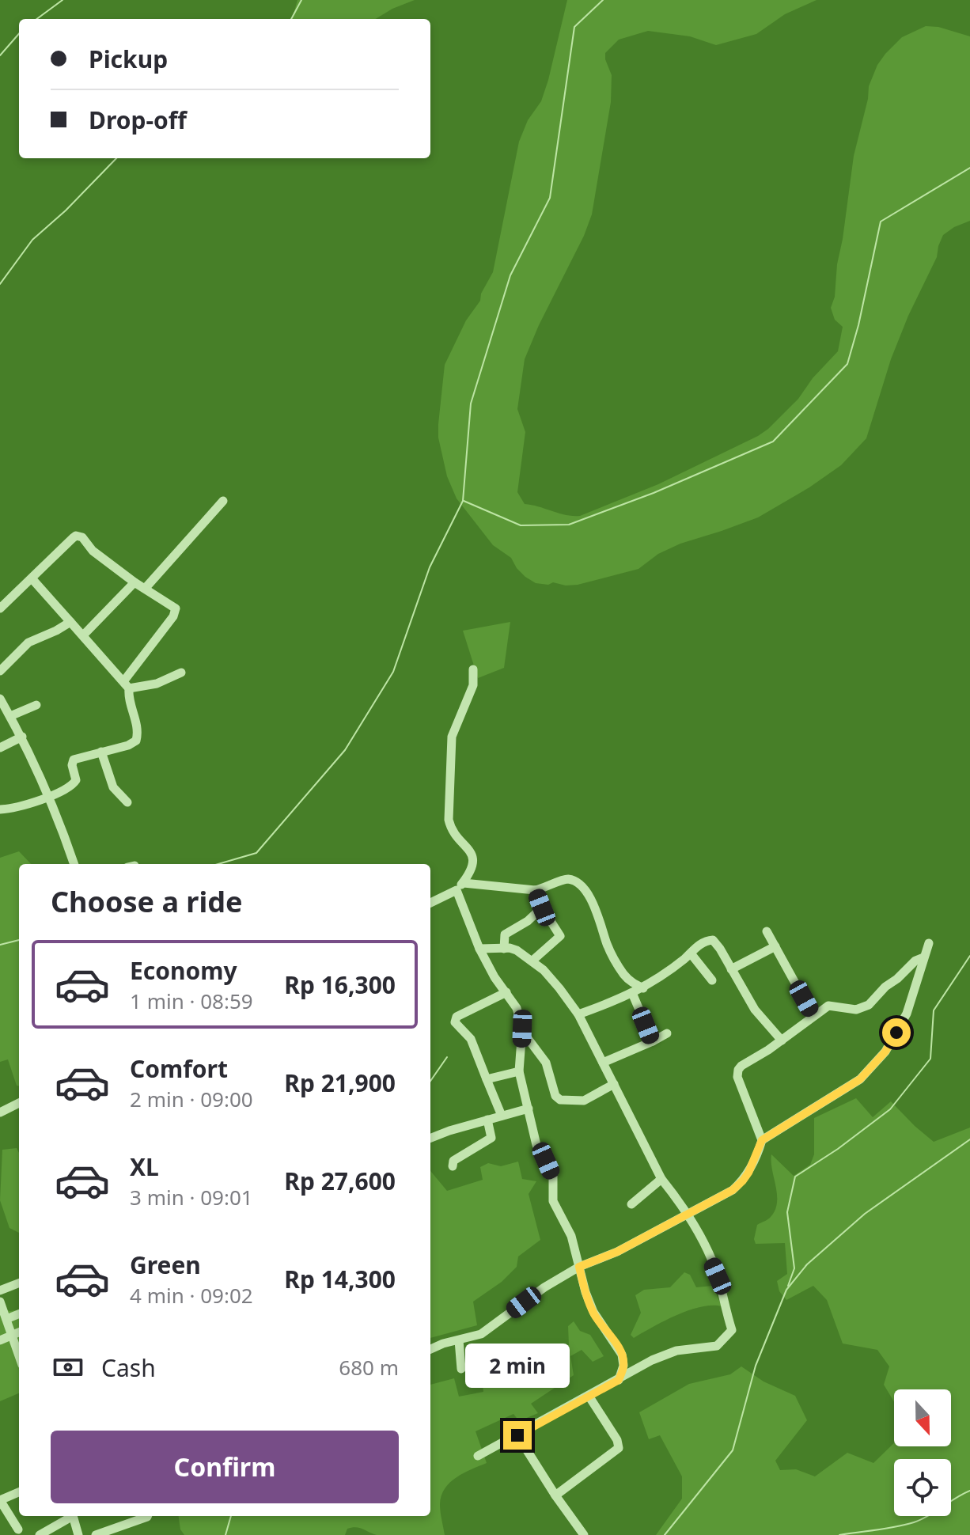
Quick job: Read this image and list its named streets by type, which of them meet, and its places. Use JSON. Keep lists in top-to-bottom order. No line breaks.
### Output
{"north":"bottom","page":{"banner":["Pickup","Drop-off"],"heading":"Choose a ride","list":[{"name":"Economy","note":"1 min · 08:59","value":"Rp 16,300"},{"name":"Comfort","note":"2 min · 09:00","value":"Rp 21,900"},{"name":"XL","note":"3 min · 09:01","value":"Rp 27,600"},{"name":"Green","note":"4 min · 09:02","value":"Rp 14,300"}],"pay":["Cash","680 m"],"bubble":"2 min","buttons":"Confirm"}}
